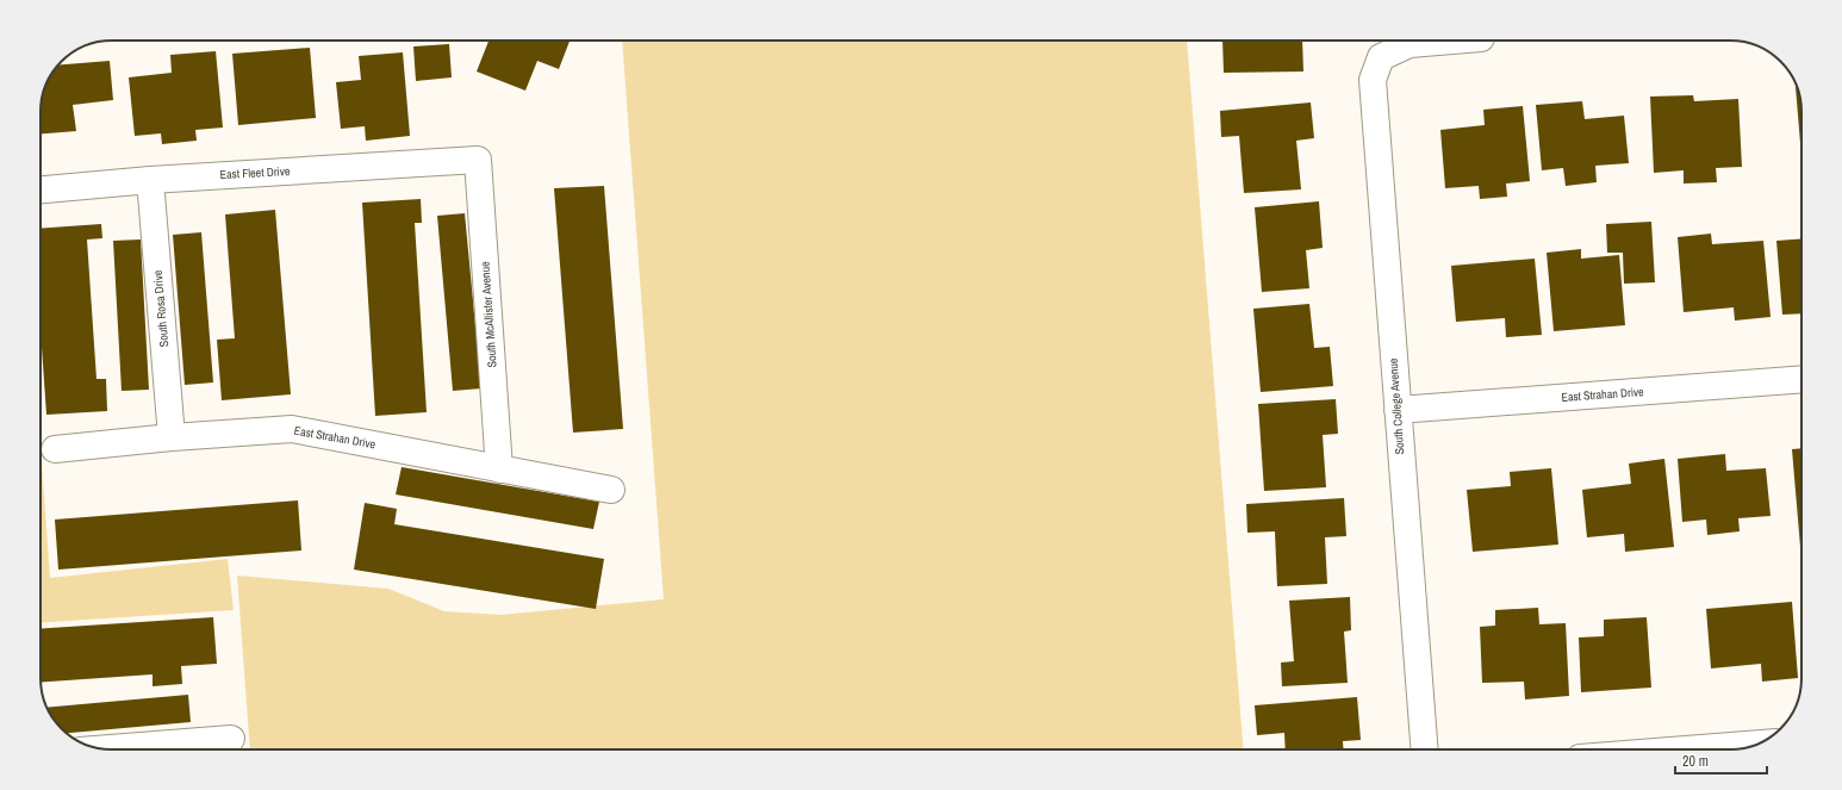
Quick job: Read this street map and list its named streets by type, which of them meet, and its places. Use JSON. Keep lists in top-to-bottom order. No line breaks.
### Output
{"streets":{"street":["East Fleet Drive","South Rosa Drive","South McAllister Avenue","East Strahan Drive","South College Avenue"]},"crossings":[["East Fleet Drive","South Rosa Drive"],["East Fleet Drive","South McAllister Avenue"],["South Rosa Drive","East Strahan Drive"],["South McAllister Avenue","East Strahan Drive"],["East Strahan Drive","South College Avenue"]],"scale_bar":"20 m"}
